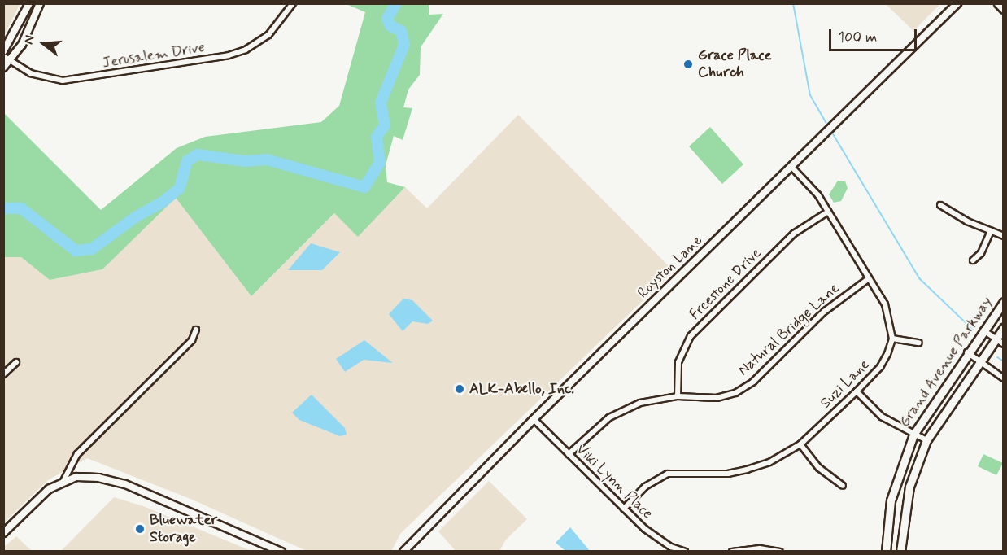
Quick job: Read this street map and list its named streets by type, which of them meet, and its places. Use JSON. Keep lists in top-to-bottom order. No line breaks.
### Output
{"streets":{"main road":["Grand Avenue Parkway"],"street":["Jerusalem Drive","Royston Lane","Freestone Drive","Natural Bridge Lane","Suzi Lane","Viki Lynn Place"]},"crossings":[["Royston Lane","Viki Lynn Place"],["Freestone Drive","Natural Bridge Lane"],["Natural Bridge Lane","Viki Lynn Place"],["Suzi Lane","Viki Lynn Place"]],"places":["Grace Place Church","ALK-Abello, Inc.","Bluewater Storage"],"scale_bar":"100 m","north":"left"}
